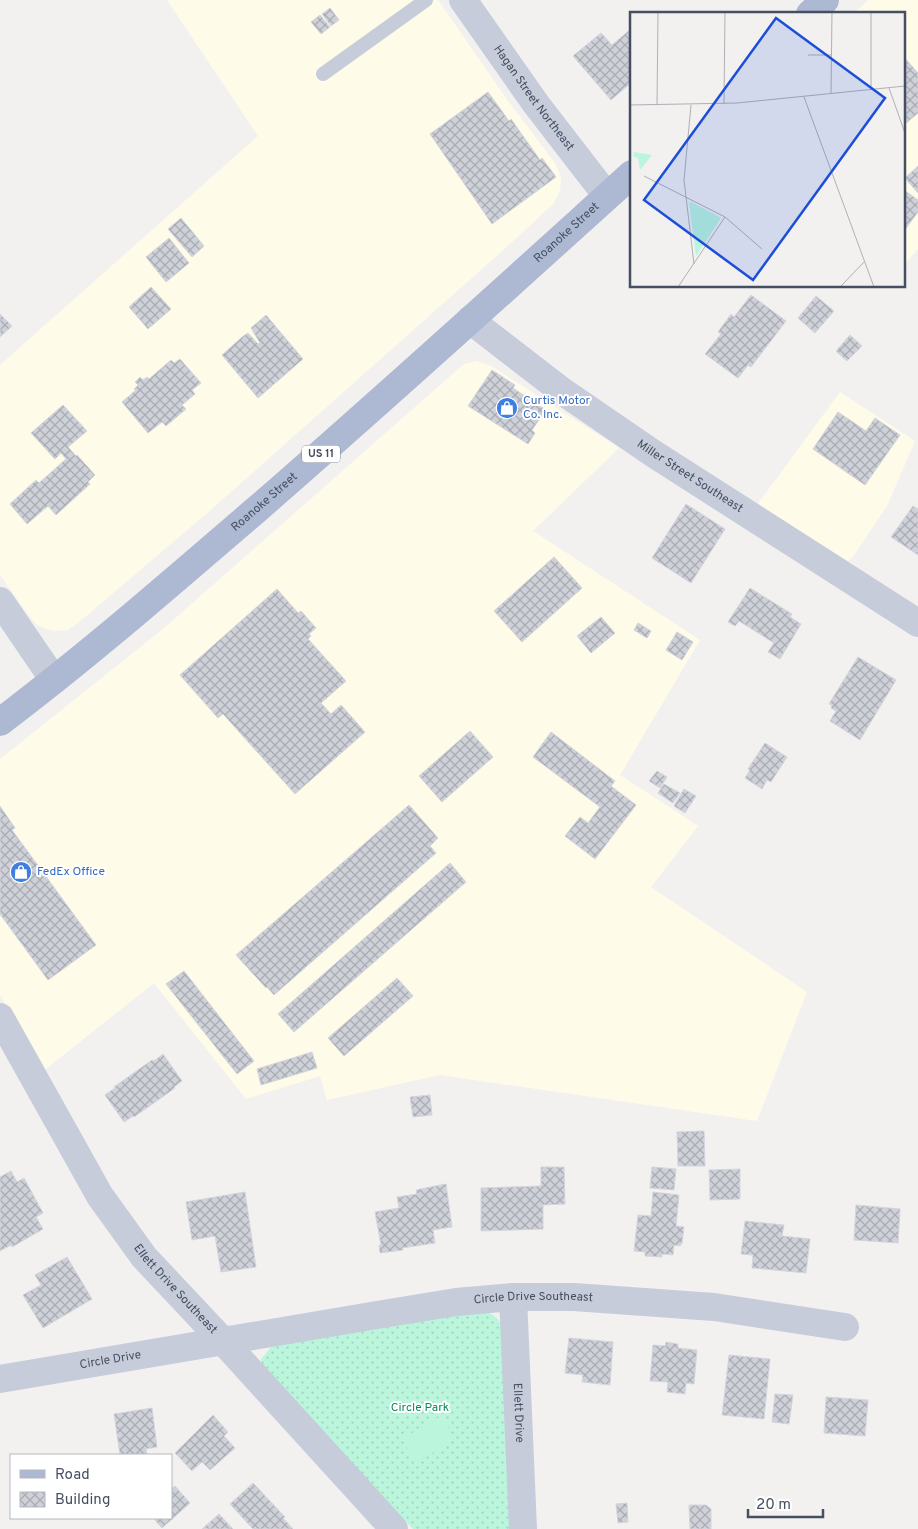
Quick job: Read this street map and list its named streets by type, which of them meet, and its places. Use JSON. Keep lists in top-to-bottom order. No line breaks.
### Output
{"streets":{"main road":["Roanoke Street","US 11"],"street":["Hagan Street Northeast","Miller Street Southeast","Ellett Drive Southeast","Circle Drive Southeast","Circle Drive","Ellett Drive"]},"crossings":[["Hagan Street Northeast","Roanoke Street"],["Roanoke Street","Miller Street Southeast"],["Ellett Drive Southeast","Circle Drive Southeast"],["Ellett Drive Southeast","Circle Drive"],["Circle Drive Southeast","Circle Drive"],["Circle Drive Southeast","Ellett Drive"]],"parks":["Circle Park"],"places":{"shop":["Curtis Motor Co. Inc.","FedEx Office"]},"legend":["Road","Building"],"scale_bar":"20 m"}
